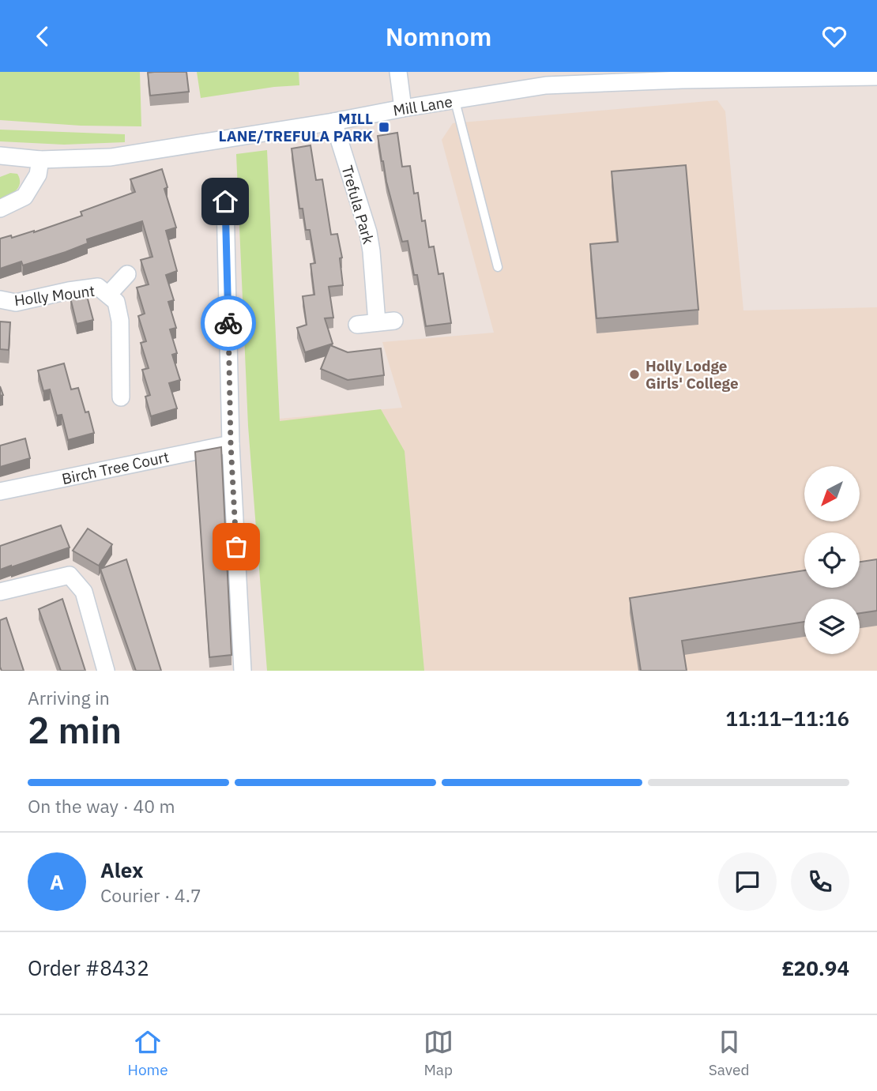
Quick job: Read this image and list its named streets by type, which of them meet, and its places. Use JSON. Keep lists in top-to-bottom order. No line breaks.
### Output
{"streets":{"street":["Mill Lane","Trefula Park","Holly Mount","Birch Tree Court"]},"crossings":[["Mill Lane","Trefula Park"]],"places":{"transit":["MILL LANE/TREFULA PARK"],"other":["Holly Lodge Girls' College"]},"north":"bottom left","page":{"header":"Nomnom","heading":["2 min","Arriving in","11:11–11:16"],"panel":["Alex","Courier · 4.7","Order #8432","£20.94"],"bar":"On the way · 40 m","round":"A","tabs":["Home","Map","Saved"]}}
